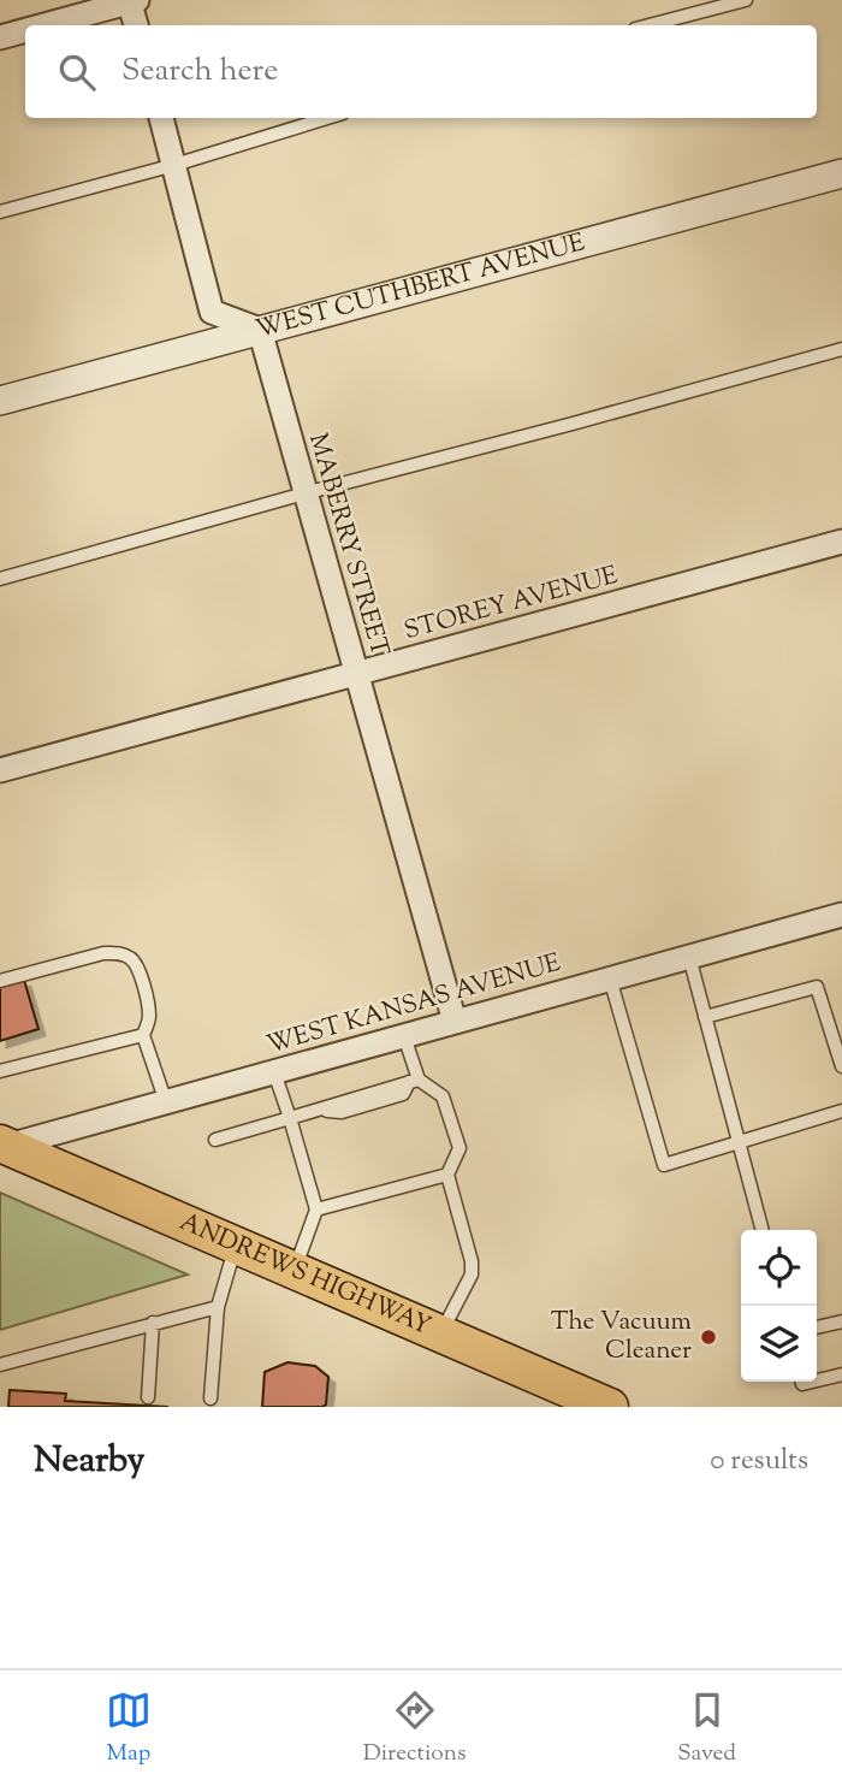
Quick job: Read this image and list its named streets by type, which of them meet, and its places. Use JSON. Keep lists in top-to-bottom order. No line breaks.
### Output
{"streets":{"main road":["ANDREWS HIGHWAY"],"street":["WEST CUTHBERT AVENUE","MABERRY STREET","STOREY AVENUE","WEST KANSAS AVENUE"]},"crossings":[["WEST CUTHBERT AVENUE","MABERRY STREET"],["MABERRY STREET","STOREY AVENUE"],["MABERRY STREET","WEST KANSAS AVENUE"],["WEST KANSAS AVENUE","ANDREWS HIGHWAY"]],"places":["The Vacuum Cleaner"],"page":{"search":"Search here","heading":["Nearby","0 results"],"nav":["Map","Directions","Saved"]}}
